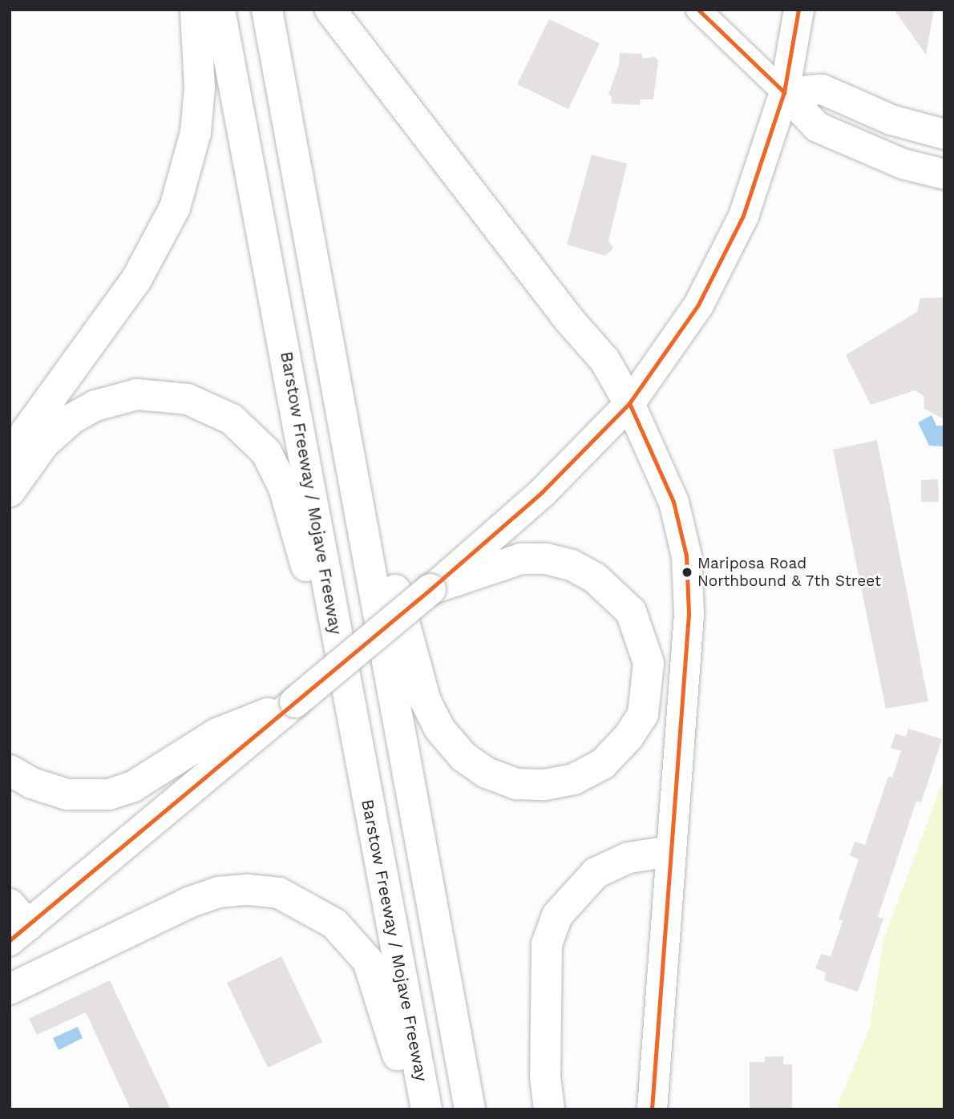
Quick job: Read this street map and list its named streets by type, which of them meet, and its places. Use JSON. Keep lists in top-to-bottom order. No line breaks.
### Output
{"streets":{"highway":["Barstow Freeway / Mojave Freeway"]},"places":["Mariposa Road Northbound & 7th Street"]}
